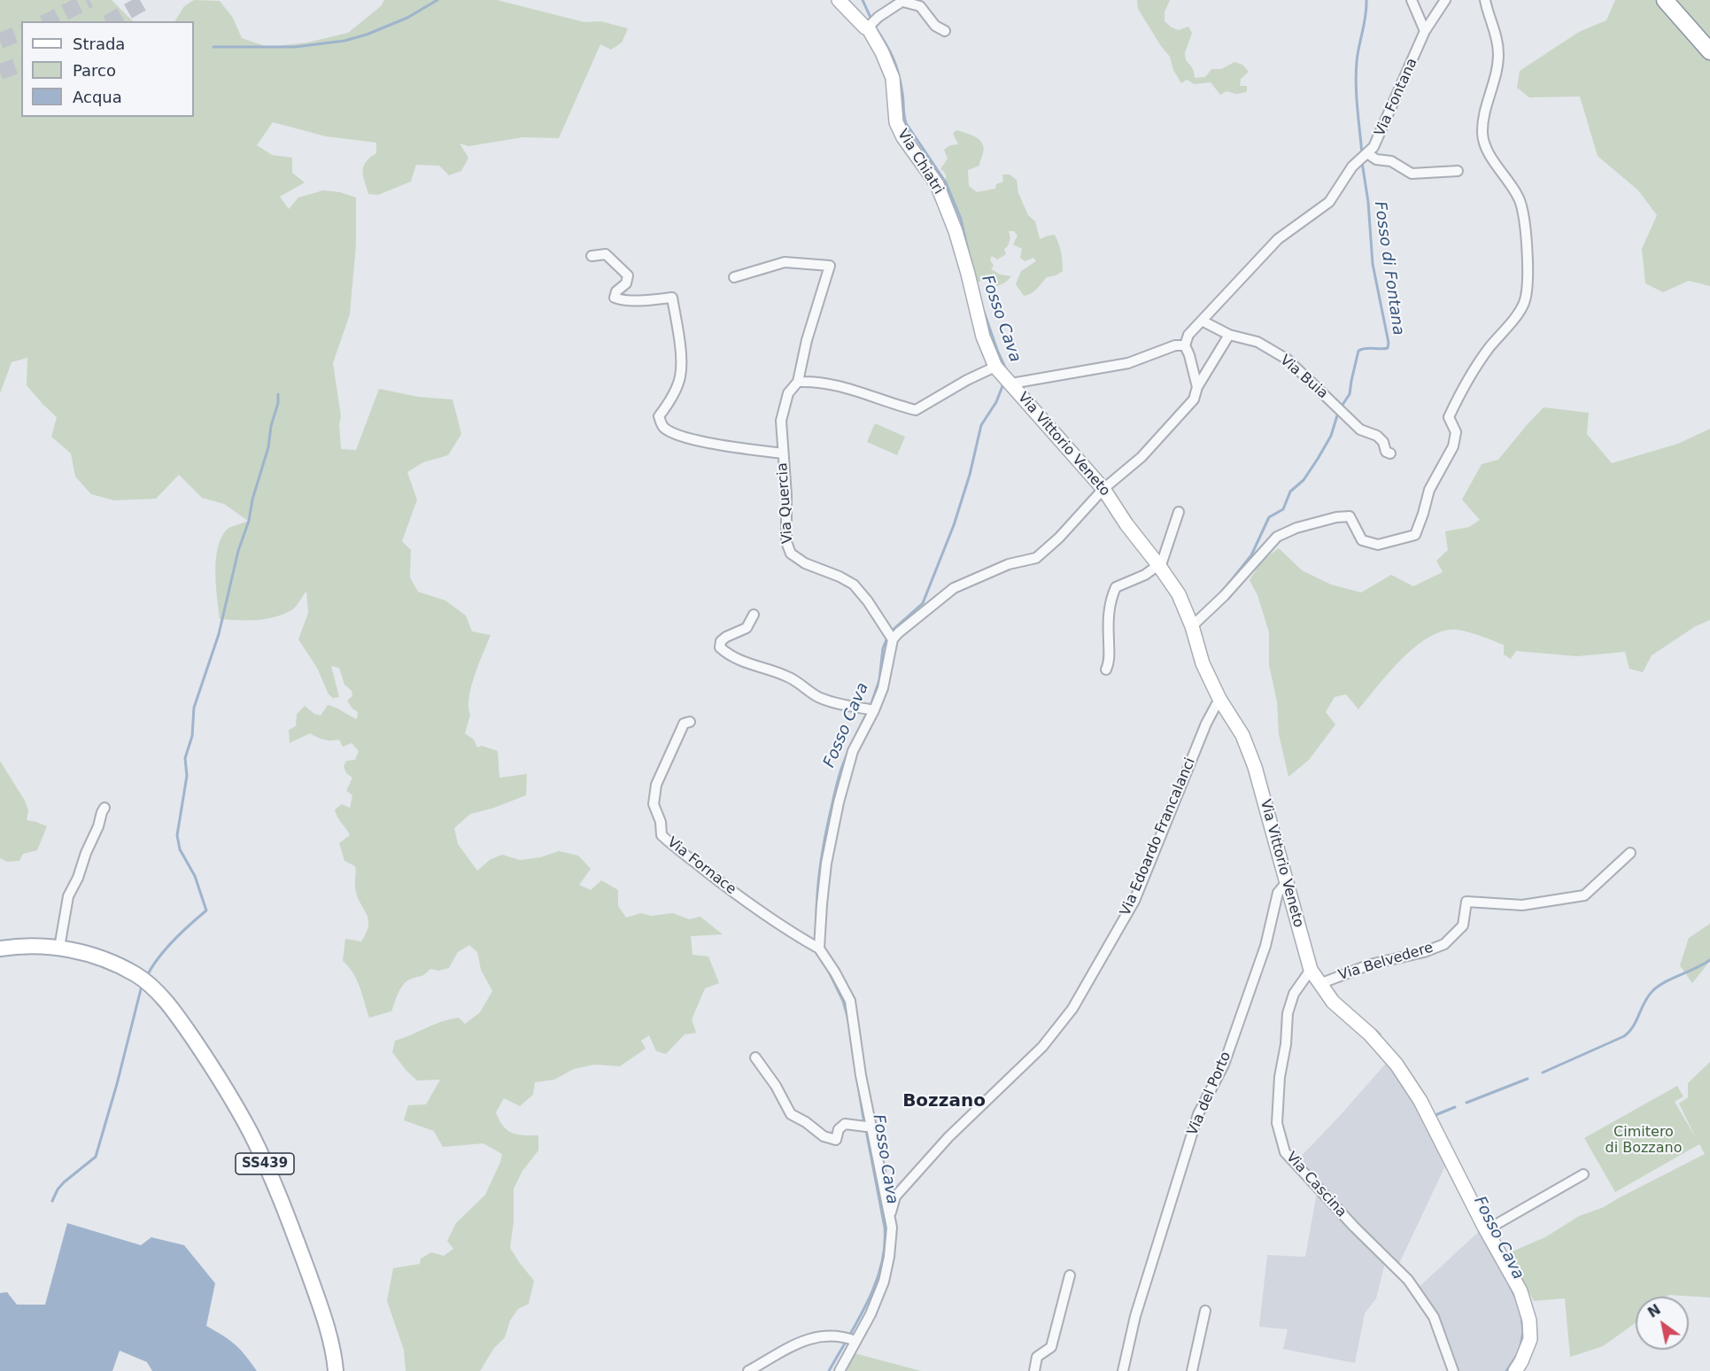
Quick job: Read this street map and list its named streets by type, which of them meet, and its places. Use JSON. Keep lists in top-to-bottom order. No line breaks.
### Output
{"streets":{"main road":["SS439"],"street":["Via Fontana","Via Chiatri","Via Buia","Via Vittorio Veneto","Via Quercia","Via Edoardo Francalanci","Via Fornace","Via Belvedere","Via del Porto","Via Cascina"]},"crossings":[["Via Fontana","Via Buia"],["Via Chiatri","Via Vittorio Veneto"],["Via Vittorio Veneto","Via Edoardo Francalanci"],["Via Vittorio Veneto","Via Belvedere"],["Via Vittorio Veneto","Via del Porto"],["Via Vittorio Veneto","Via Cascina"]],"districts":["Bozzano"],"water":["Fosso di Fontana","Fosso Cava"],"parks":["Cimitero di Bozzano"],"legend":["Strada","Parco","Acqua"],"north":"top left"}
